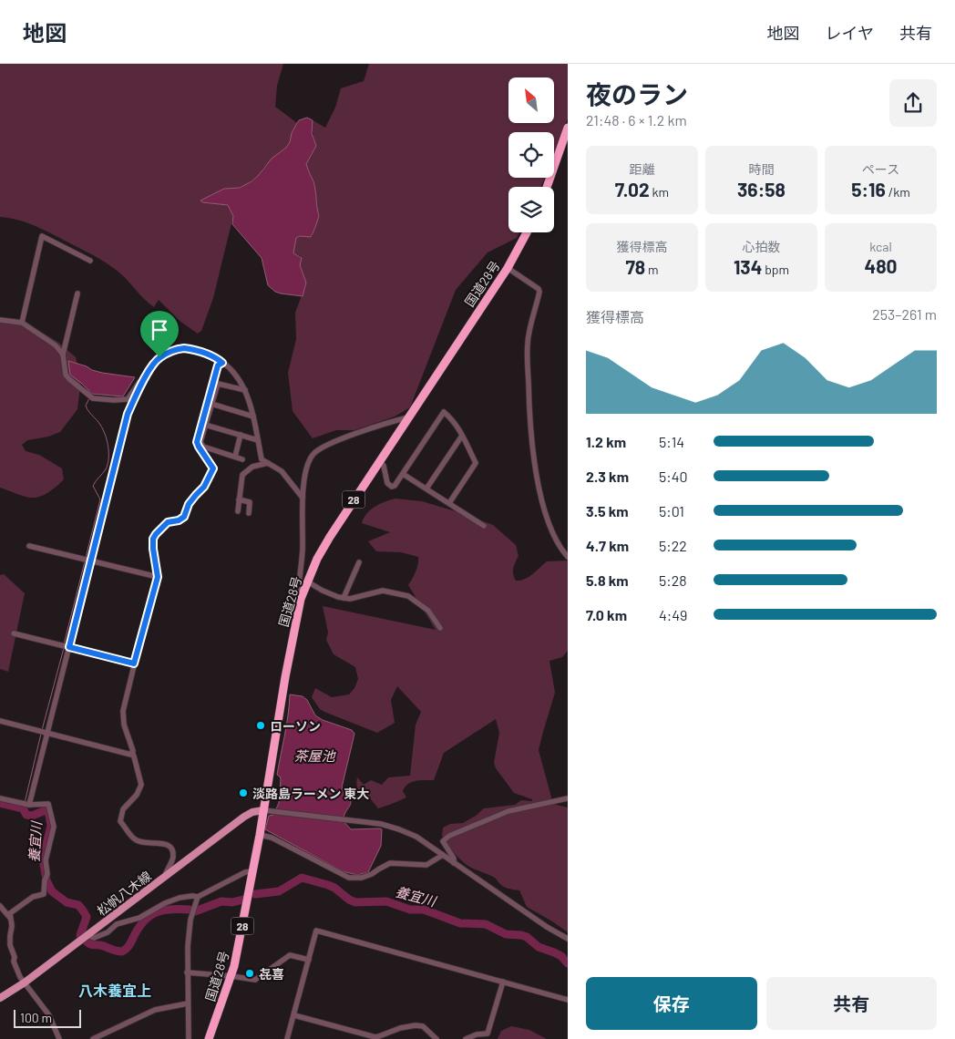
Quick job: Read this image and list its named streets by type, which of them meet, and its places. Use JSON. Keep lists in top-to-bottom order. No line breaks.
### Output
{"streets":{"highway":["国道28号","28"],"main road":["松帆八木線"]},"crossings":[["国道28号","松帆八木線"]],"districts":["八木養宜上"],"water":["茶屋池","養宜川"],"places":["ローソン","淡路島ラーメン 東大","㐂喜"],"scale_bar":"100 m","north":"top left","page":{"header":"地図","nav":["地図","レイヤ","共有"],"heading":["夜のラン","21:48 · 6 × 1.2 km"],"stats":[["距離","7.02 km"],["時間","36:58"],["ペース","5:16 /km"],["獲得標高","78 m"],["心拍数","134 bpm"],["kcal","480"]],"chart":["獲得標高","253–261 m"],"list":[{"name":"1.2 km","note":"5:14"},{"name":"2.3 km","note":"5:40"},{"name":"3.5 km","note":"5:01"},{"name":"4.7 km","note":"5:22"},{"name":"5.8 km","note":"5:28"},{"name":"7.0 km","note":"4:49"}],"buttons":["保存","共有"],"scale":"100 m"}}
